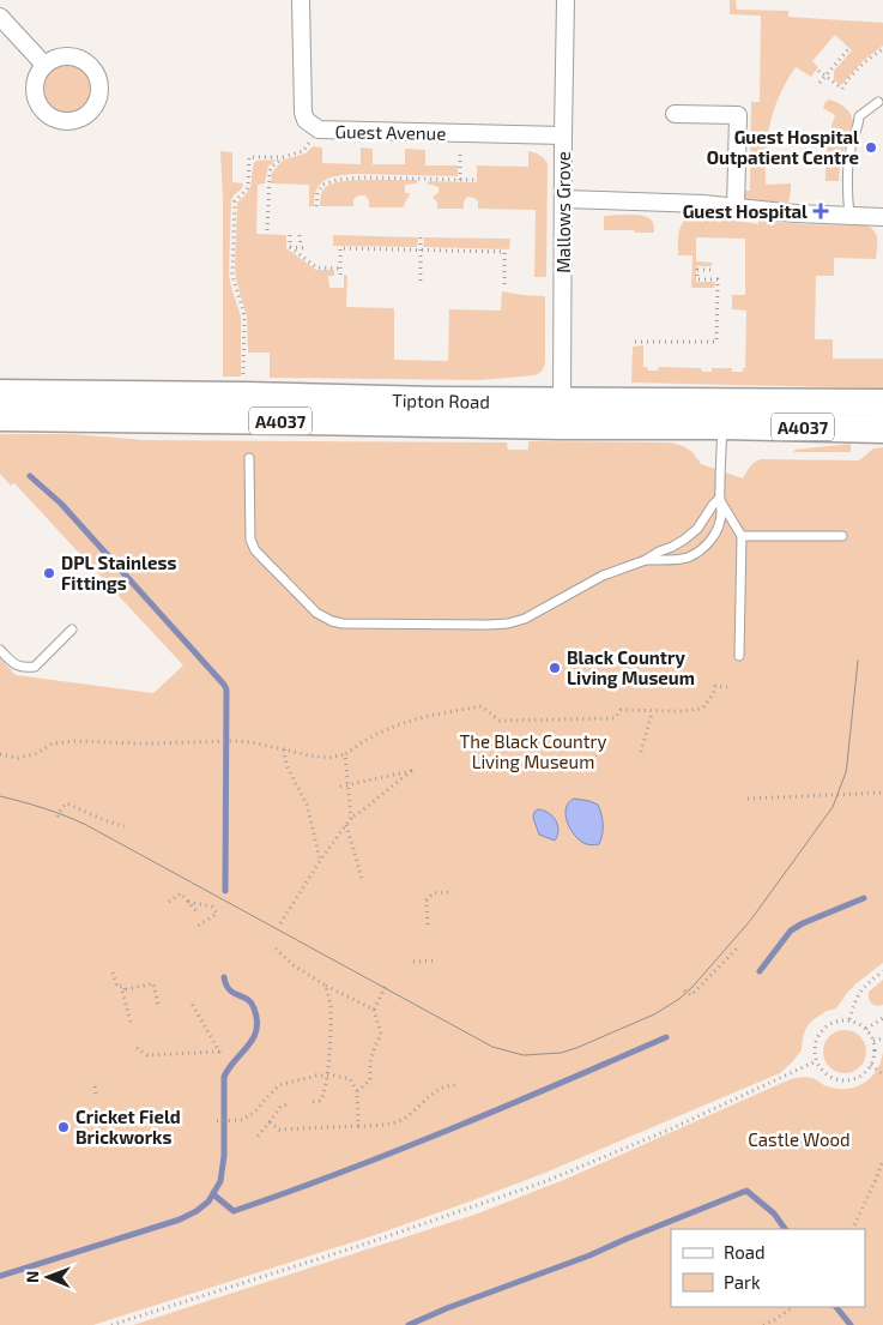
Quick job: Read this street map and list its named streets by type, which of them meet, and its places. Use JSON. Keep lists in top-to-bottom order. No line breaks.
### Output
{"streets":{"main road":["Tipton Road","A4037"],"street":["Guest Avenue","Mallows Grove"]},"crossings":[["Guest Avenue","Mallows Grove"],["Mallows Grove","Tipton Road"]],"parks":["The Black Country Living Museum","Castle Wood"],"places":{"other":["Guest Hospital Outpatient Centre","DPL Stainless Fittings","Black Country Living Museum","Cricket Field Brickworks"],"health":["Guest Hospital"]},"legend":["Road","Park"],"north":"left"}
